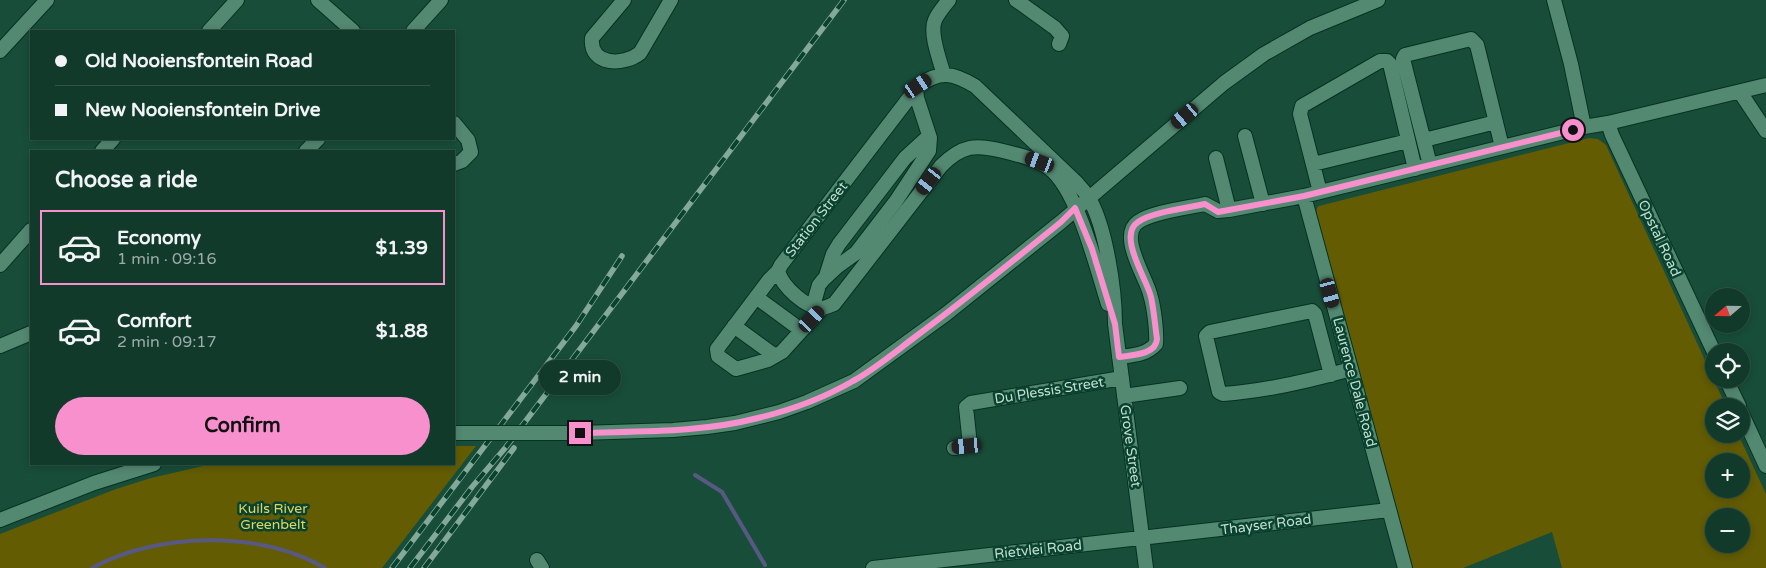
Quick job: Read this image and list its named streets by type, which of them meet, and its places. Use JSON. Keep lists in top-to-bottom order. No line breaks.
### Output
{"streets":{"street":["Station Street","Opstal Road","Laurence Dale Road","Du Plessis Street","Grove Street","Thayser Road","Rietvlei Road"]},"crossings":[["Laurence Dale Road","Thayser Road"],["Du Plessis Street","Grove Street"],["Grove Street","Thayser Road"],["Grove Street","Rietvlei Road"],["Thayser Road","Rietvlei Road"]],"parks":["Kuils River Greenbelt"],"north":"left","page":{"banner":["Old Nooiensfontein Road","New Nooiensfontein Drive"],"heading":"Choose a ride","list":[{"name":"Economy","note":"1 min · 09:16","value":"$1.39"},{"name":"Comfort","note":"2 min · 09:17","value":"$1.88"}],"map_buttons":["+","−"],"bubble":"2 min","buttons":"Confirm"}}
